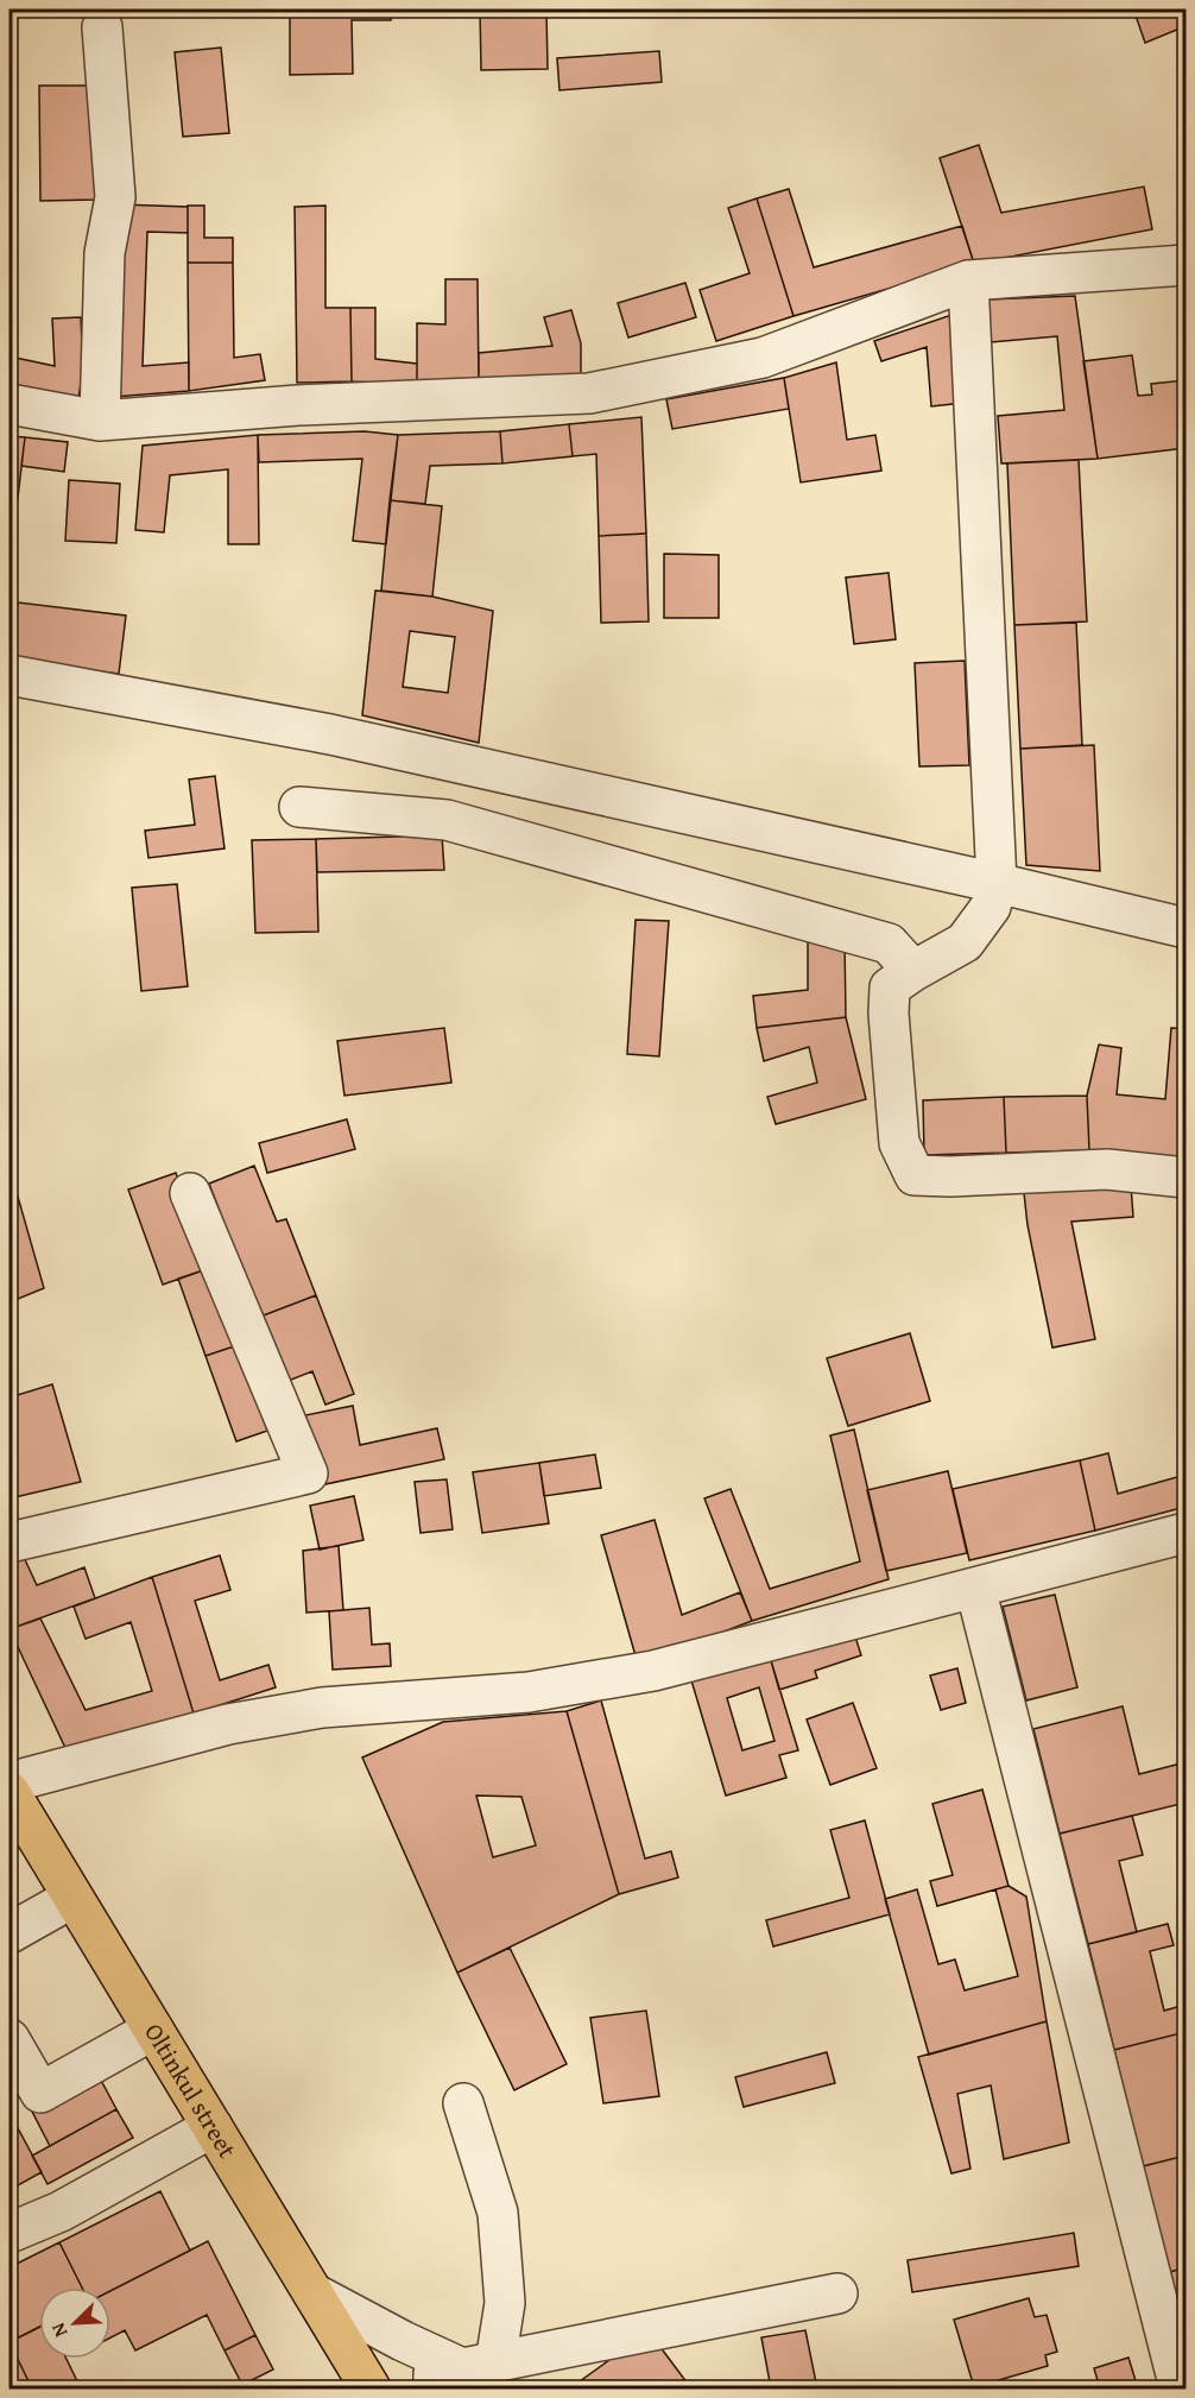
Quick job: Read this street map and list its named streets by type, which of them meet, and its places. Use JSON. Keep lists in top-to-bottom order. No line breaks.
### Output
{"streets":{"main road":["Oltinkul street"]},"north":"bottom left"}
